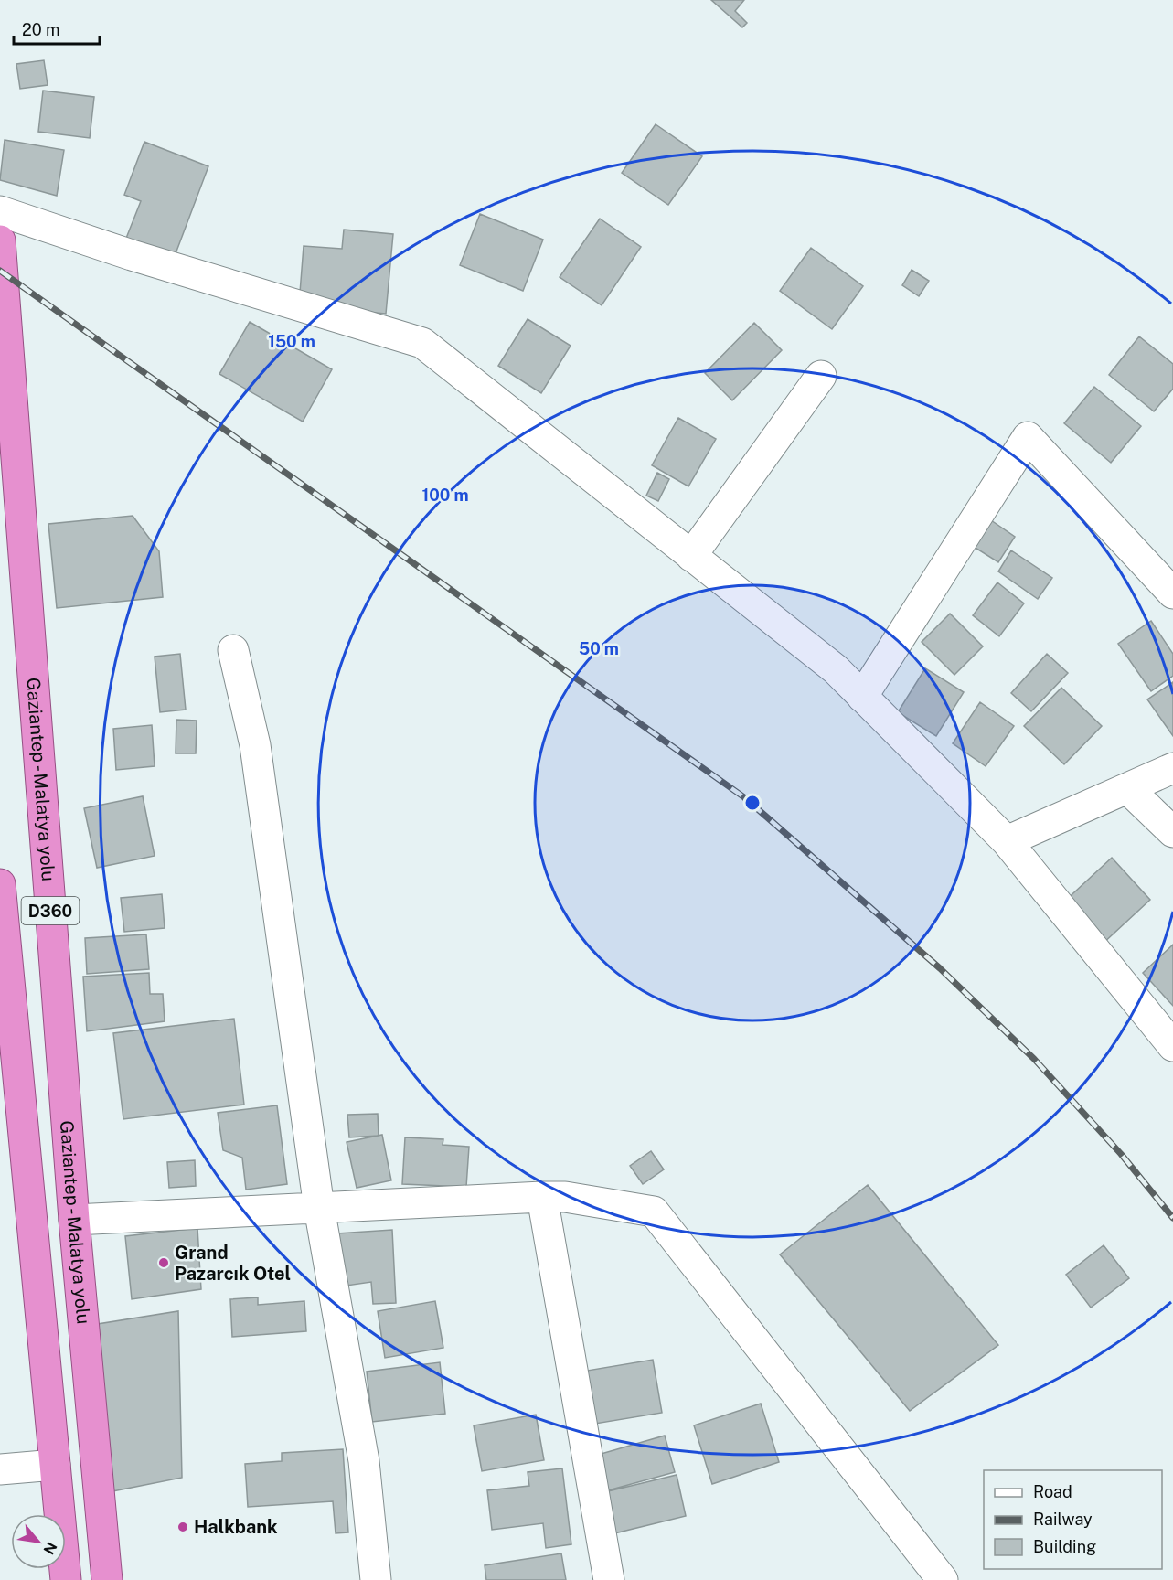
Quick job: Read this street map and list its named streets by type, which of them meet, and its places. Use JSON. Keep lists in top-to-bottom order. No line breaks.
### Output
{"streets":{"highway":["Gaziantep - Malatya yolu","D360"]},"places":["Grand Pazarcık Otel","Halkbank"],"legend":["Road","Railway","Building"],"scale_bar":"20 m","north":"bottom right","rings":["150 m","100 m","50 m"]}
